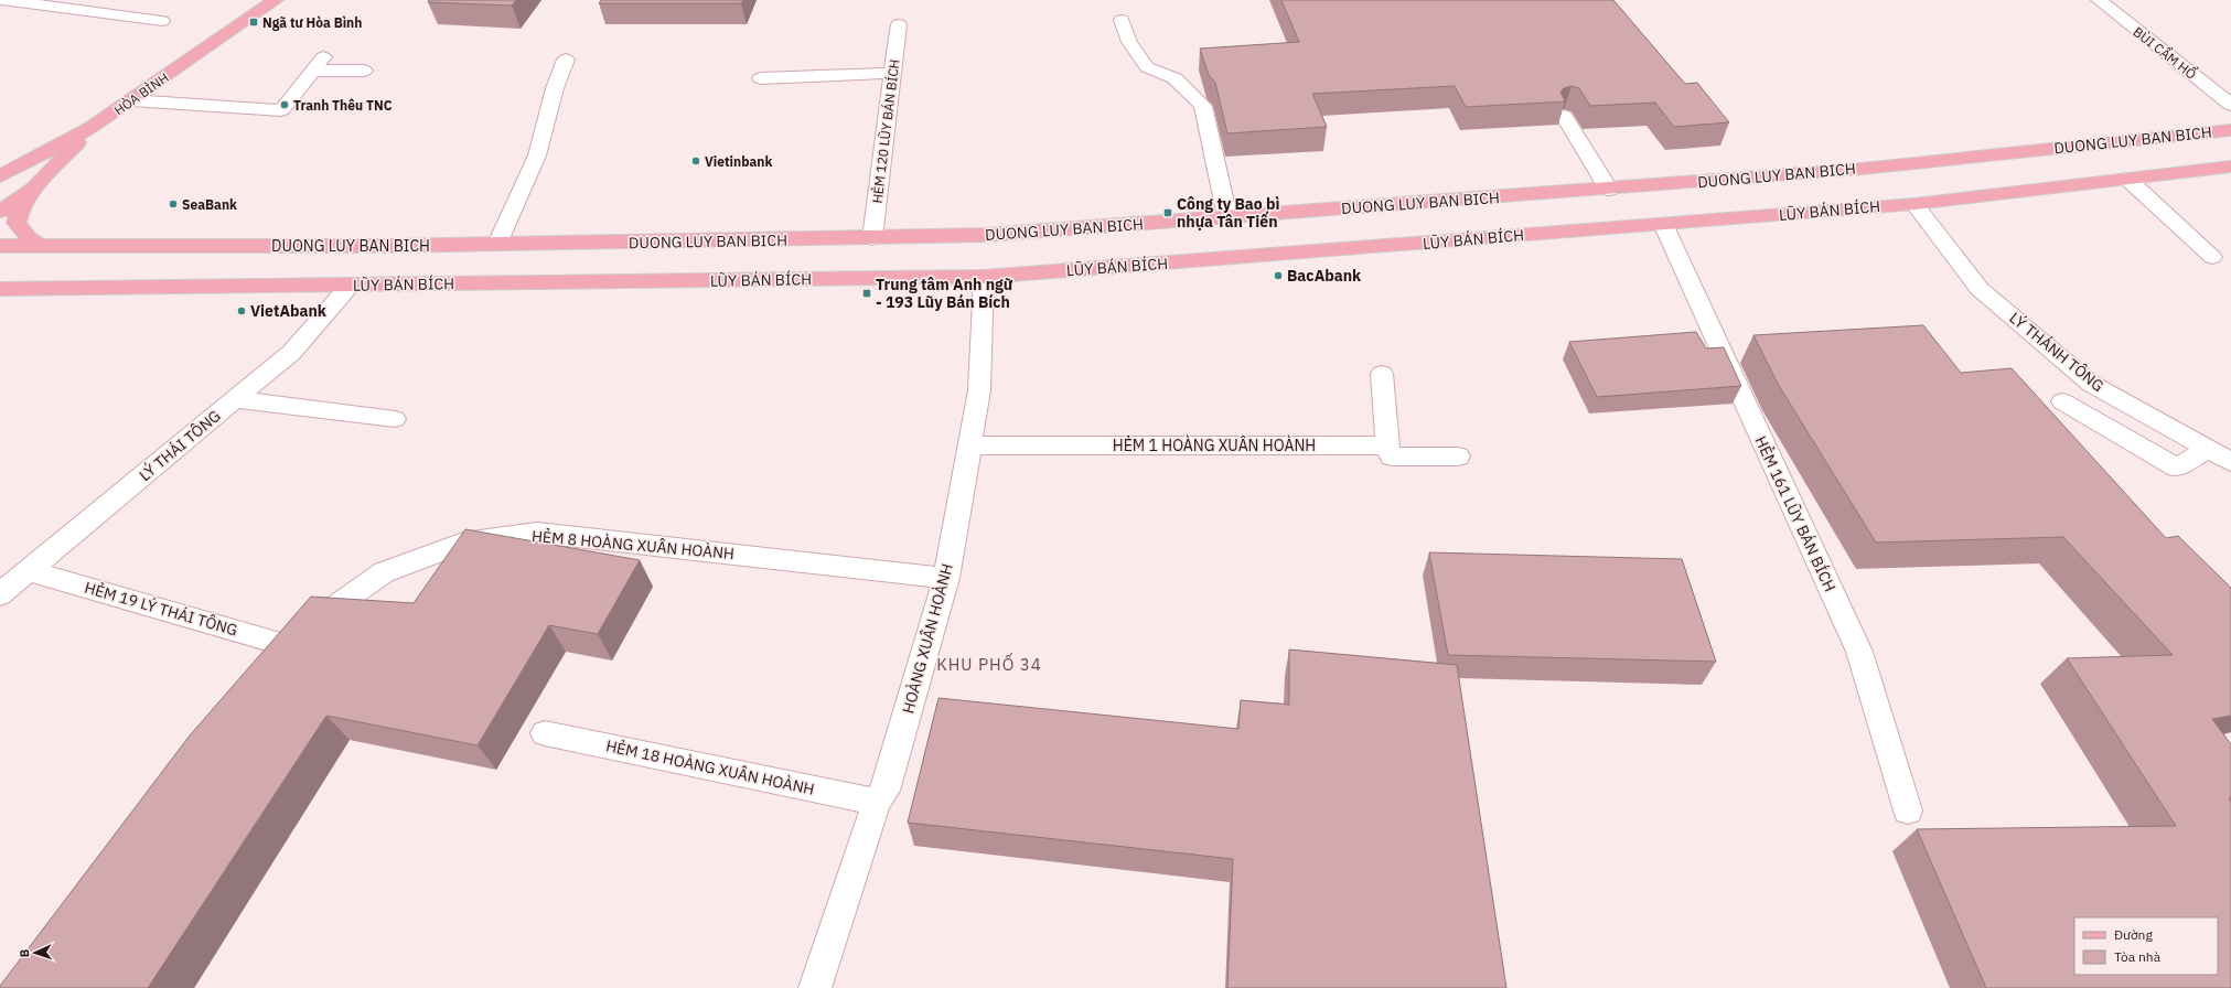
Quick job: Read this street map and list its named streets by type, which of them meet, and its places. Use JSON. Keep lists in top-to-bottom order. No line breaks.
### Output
{"streets":{"main road":["HÒA BÌNH","DUONG LUY BAN BICH","LŨY BÁN BÍCH"],"street":["BÙI CẨM HỔ","HẺM 120 LŨY BÁN BÍCH","LÝ THÁNH TÔNG","LÝ THÁI TÔNG","HẺM 1 HOÀNG XUÂN HOÀNH","HẺM 161 LŨY BÁN BÍCH","HẺM 8 HOÀNG XUÂN HOÀNH","HẺM 19 LÝ THÁI TÔNG","HOÀNG XUÂN HOÀNH","HẺM 18 HOÀNG XUÂN HOÀNH"]},"crossings":[["HẺM 120 LŨY BÁN BÍCH","DUONG LUY BAN BICH"],["LŨY BÁN BÍCH","LÝ THÁNH TÔNG"],["LŨY BÁN BÍCH","LÝ THÁI TÔNG"],["LŨY BÁN BÍCH","HẺM 161 LŨY BÁN BÍCH"],["LŨY BÁN BÍCH","HOÀNG XUÂN HOÀNH"],["LÝ THÁI TÔNG","HẺM 19 LÝ THÁI TÔNG"],["HẺM 1 HOÀNG XUÂN HOÀNH","HOÀNG XUÂN HOÀNH"],["HẺM 8 HOÀNG XUÂN HOÀNH","HẺM 19 LÝ THÁI TÔNG"],["HẺM 8 HOÀNG XUÂN HOÀNH","HOÀNG XUÂN HOÀNH"],["HOÀNG XUÂN HOÀNH","HẺM 18 HOÀNG XUÂN HOÀNH"]],"districts":["KHU PHỐ 34"],"places":{"transit":["Ngã tư Hòa Bình","Công ty Bao bì nhựa Tân Tiến","Trung tâm Anh ngữ - 193 Lũy Bán Bích"],"other":["Tranh Thêu TNC","Vietinbank","SeaBank","BacAbank","VietAbank"]},"legend":["Đường","Tòa nhà"],"north":"left"}
